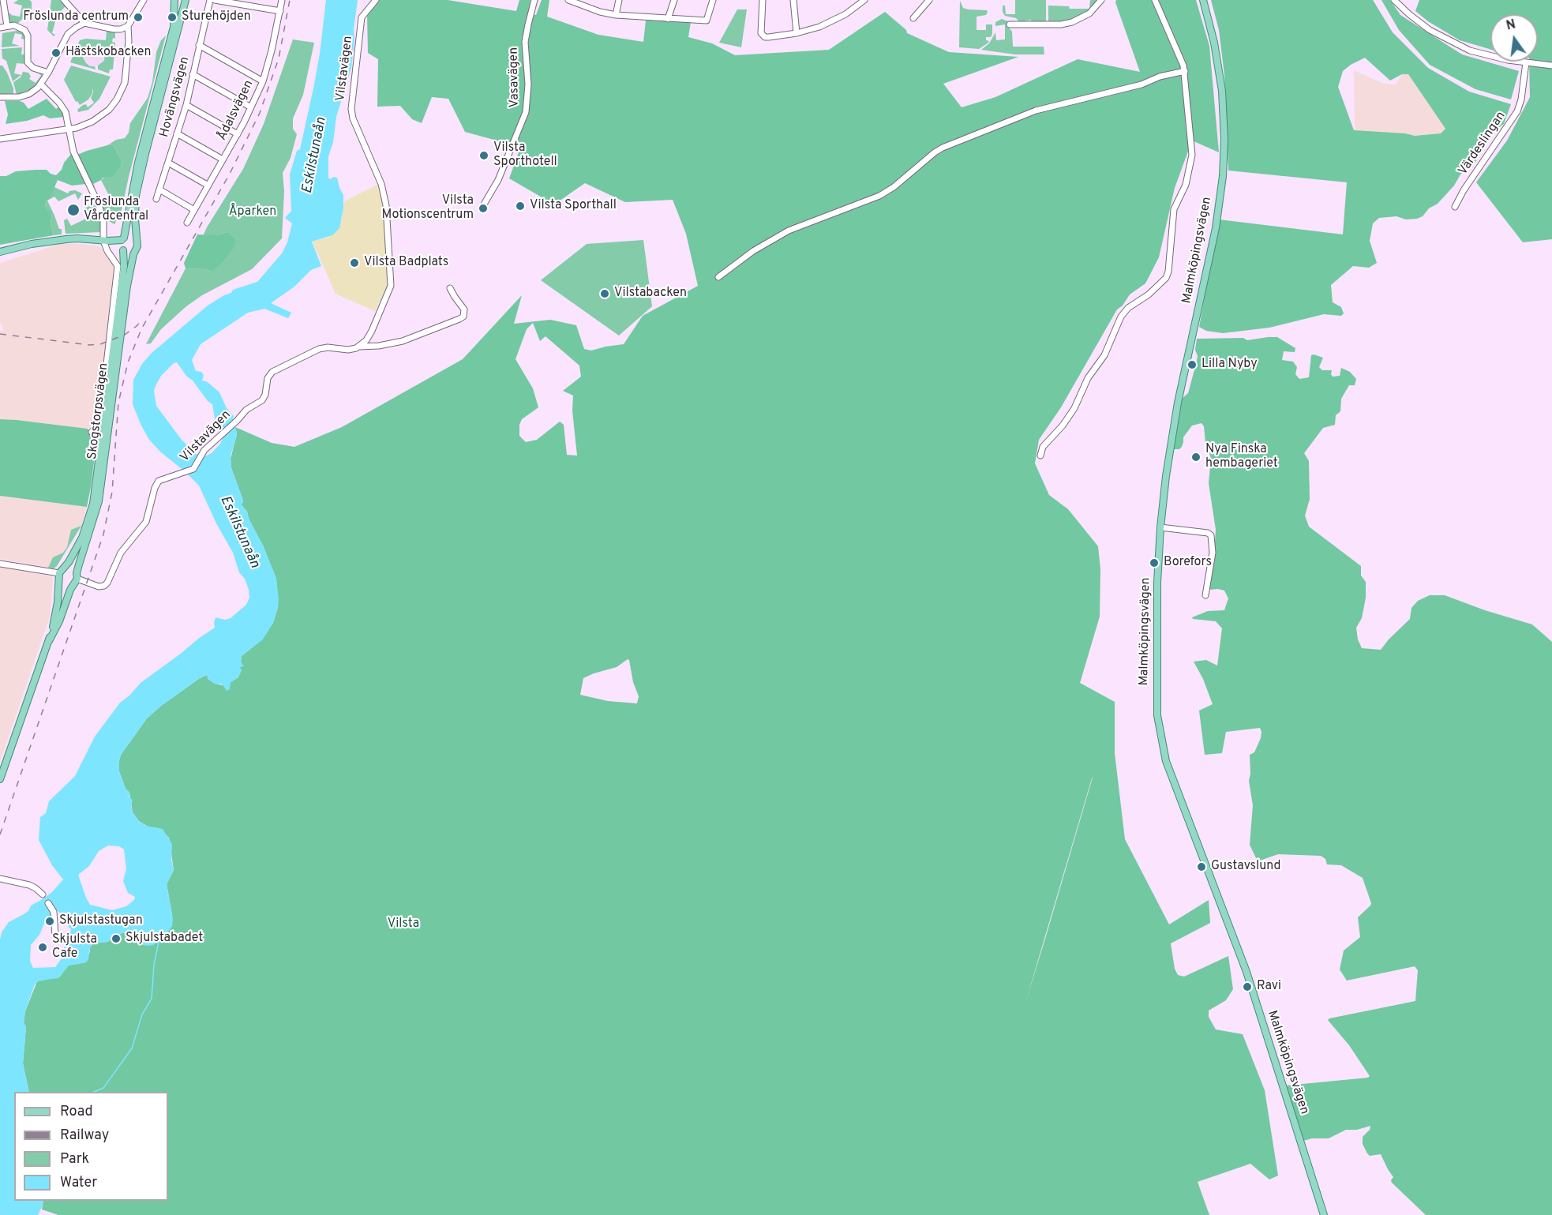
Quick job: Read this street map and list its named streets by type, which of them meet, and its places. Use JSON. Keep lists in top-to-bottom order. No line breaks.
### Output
{"streets":{"main road":["Malmköpingsvägen","Skogstorpsvägen"],"street":["Vilstavägen","Vasavägen","Hovängsvägen","Ådalsvägen","Värdeslingan"]},"crossings":[["Vilstavägen","Skogstorpsvägen"]],"water":["Eskilstunaån"],"parks":["Åparken","Vilsta"],"places":["Fröslunda centrum","Sturehöjden","Hästskobacken","Vilsta Sporthotell","Vilsta Sporthall","Vilsta Motionscentrum","Fröslunda Vårdcentral","Vilsta Badplats","Vilstabacken","Lilla Nyby","Nya Finska hembageriet","Borefors","Gustavslund","Skjulstastugan","Skjulstabadet","Skjulsta Cafe","Ravi"],"legend":["Road","Railway","Park","Water"],"north":"top"}
